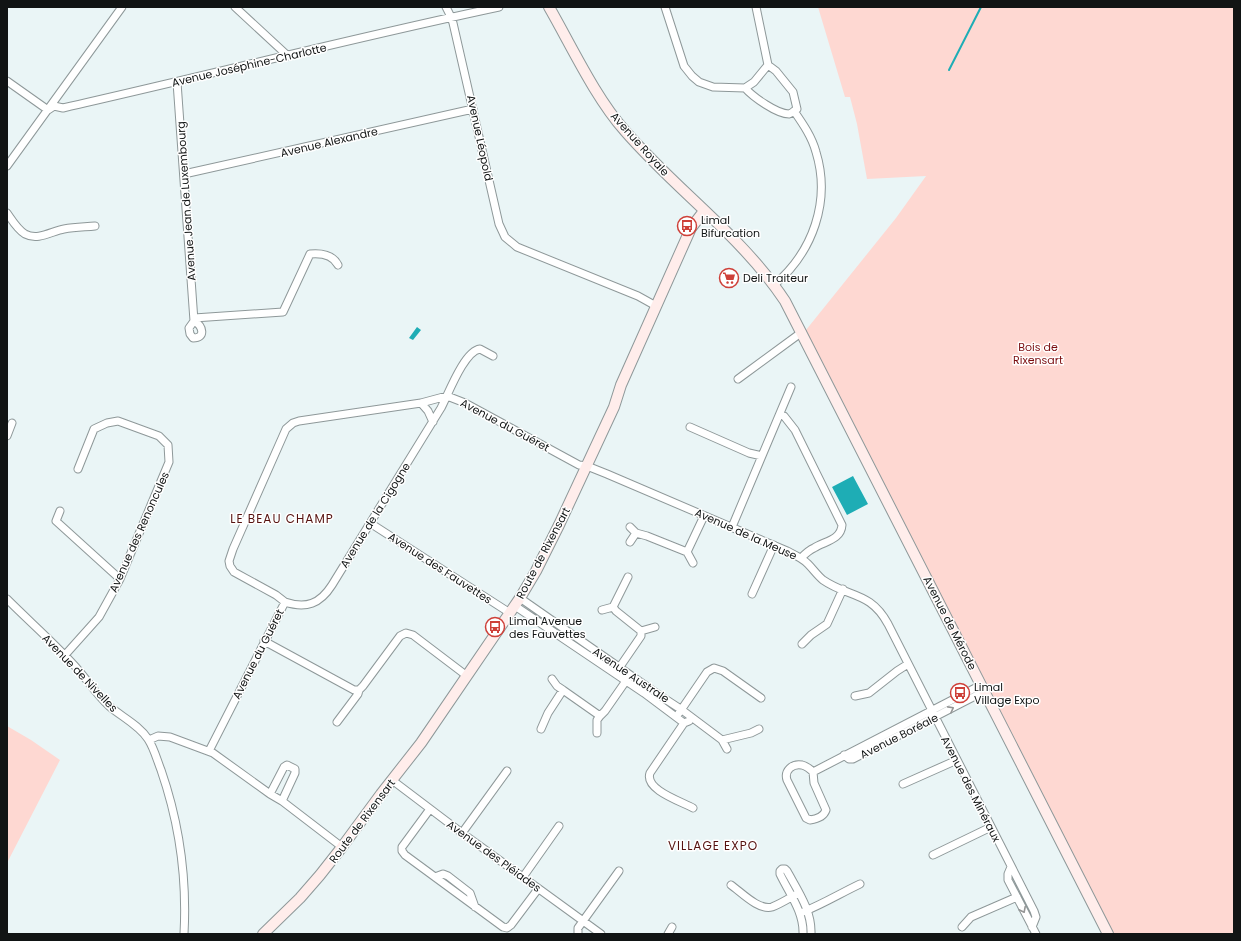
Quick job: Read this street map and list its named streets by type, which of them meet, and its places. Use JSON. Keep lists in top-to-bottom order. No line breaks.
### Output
{"streets":{"street":["Avenue Joséphine-Charlotte","Avenue Léopold","Avenue Alexandre","Avenue Royale","Avenue Jean de Luxembourg","Avenue du Guéret","Avenue de la Cigogne","Avenue des Renoncules","Avenue de la Meuse","Route de Rixensart","Avenue des Fauvettes","Avenue de Mérode","Avenue de Nivelles","Avenue Australe","Avenue Boréale","Avenue des Minéraux","Avenue des Pléiades"]},"crossings":[["Avenue Joséphine-Charlotte","Avenue Léopold"],["Avenue Joséphine-Charlotte","Avenue Jean de Luxembourg"],["Avenue Léopold","Avenue Alexandre"],["Avenue Léopold","Route de Rixensart"],["Avenue Alexandre","Avenue Jean de Luxembourg"],["Avenue Royale","Route de Rixensart"],["Avenue Royale","Avenue de Mérode"],["Avenue du Guéret","Avenue de la Cigogne"],["Avenue du Guéret","Avenue de la Meuse"],["Avenue du Guéret","Route de Rixensart"],["Avenue de la Cigogne","Avenue des Fauvettes"],["Avenue des Renoncules","Avenue de Nivelles"],["Avenue de la Meuse","Route de Rixensart"],["Avenue de la Meuse","Avenue Boréale"],["Avenue de la Meuse","Avenue des Minéraux"],["Route de Rixensart","Avenue des Fauvettes"],["Route de Rixensart","Avenue de Mérode"],["Route de Rixensart","Avenue Australe"],["Route de Rixensart","Avenue des Pléiades"],["Avenue des Fauvettes","Avenue Australe"],["Avenue de Mérode","Avenue Boréale"],["Avenue Boréale","Avenue des Minéraux"]],"districts":["LE BEAU CHAMP","VILLAGE EXPO"],"parks":["Bois de Rixensart"],"places":{"bus stop":["Limal Bifurcation","Limal Avenue des Fauvettes","Limal Village Expo"],"supermarket":["Deli Traiteur"]}}
